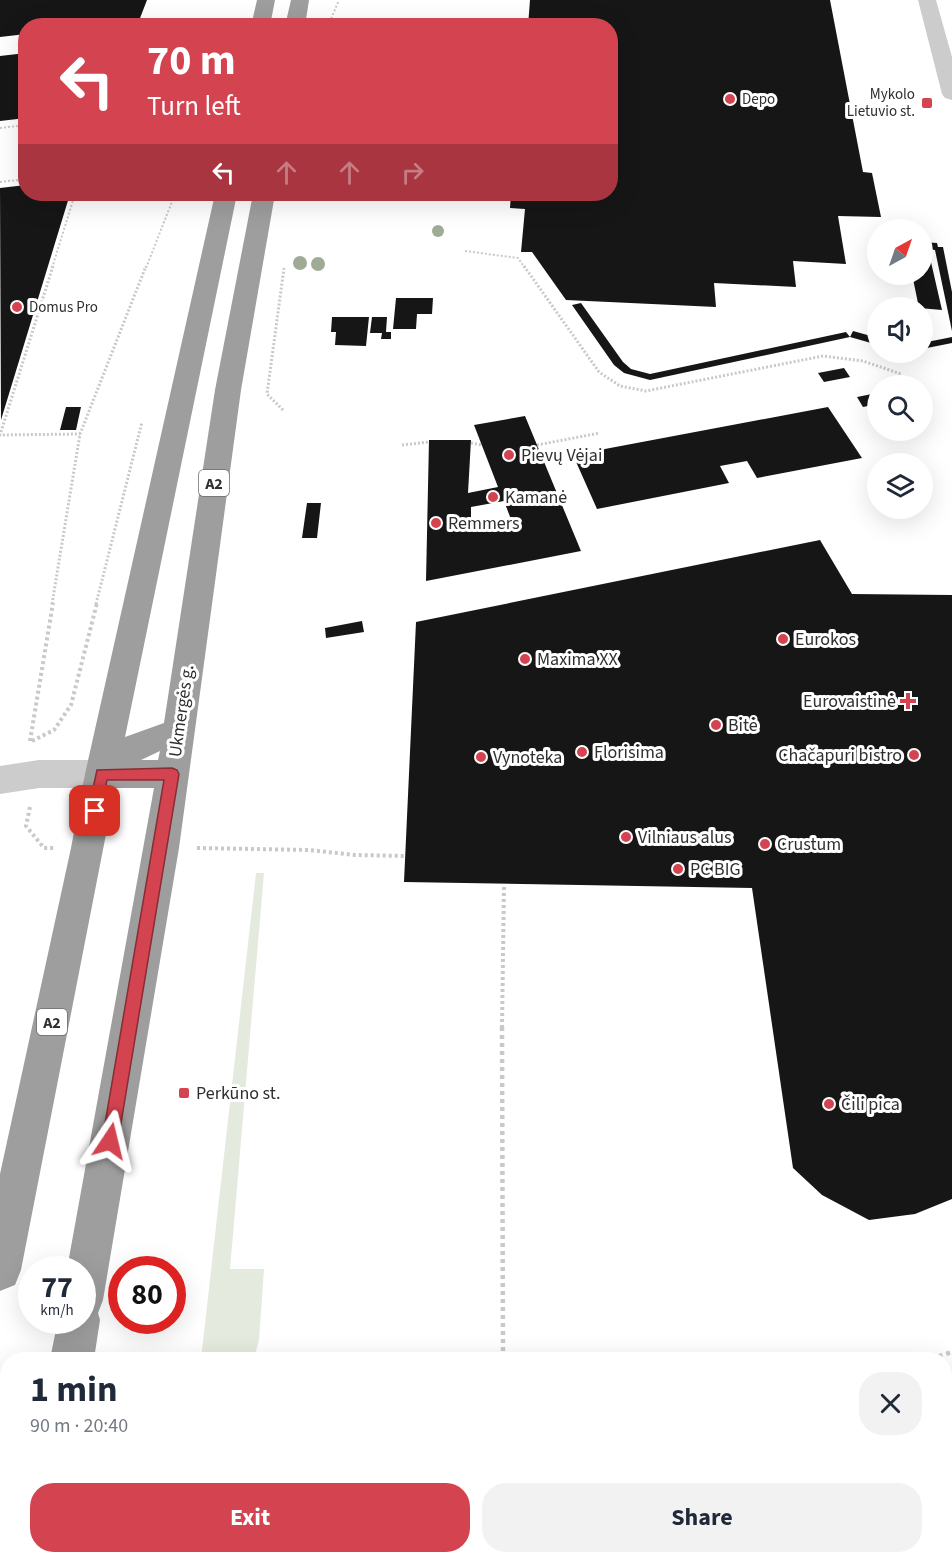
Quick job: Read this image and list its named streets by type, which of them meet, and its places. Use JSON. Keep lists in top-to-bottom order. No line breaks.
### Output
{"streets":{"highway":["A2","Ukmergės g."]},"places":{"other":["Depo","Domus Pro","Pievų Vėjai","Kamanė","Remmers","Eurokos","Maxima XX","Bitė","Florisima","Chačapuri bistro","Vynoteka","Vilniaus alus","Crustum","PC BIG","Čili pica"],"transit":["Mykolo Lietuvio st.","Perkūno st."],"health":["Eurovaistinė"]},"north":"top right","page":{"turn":["70 m","Turn left"],"speed":"77 km/h","limit":"80","heading":["1 min","90 m · 20:40"],"buttons":["Exit","Share"]}}
